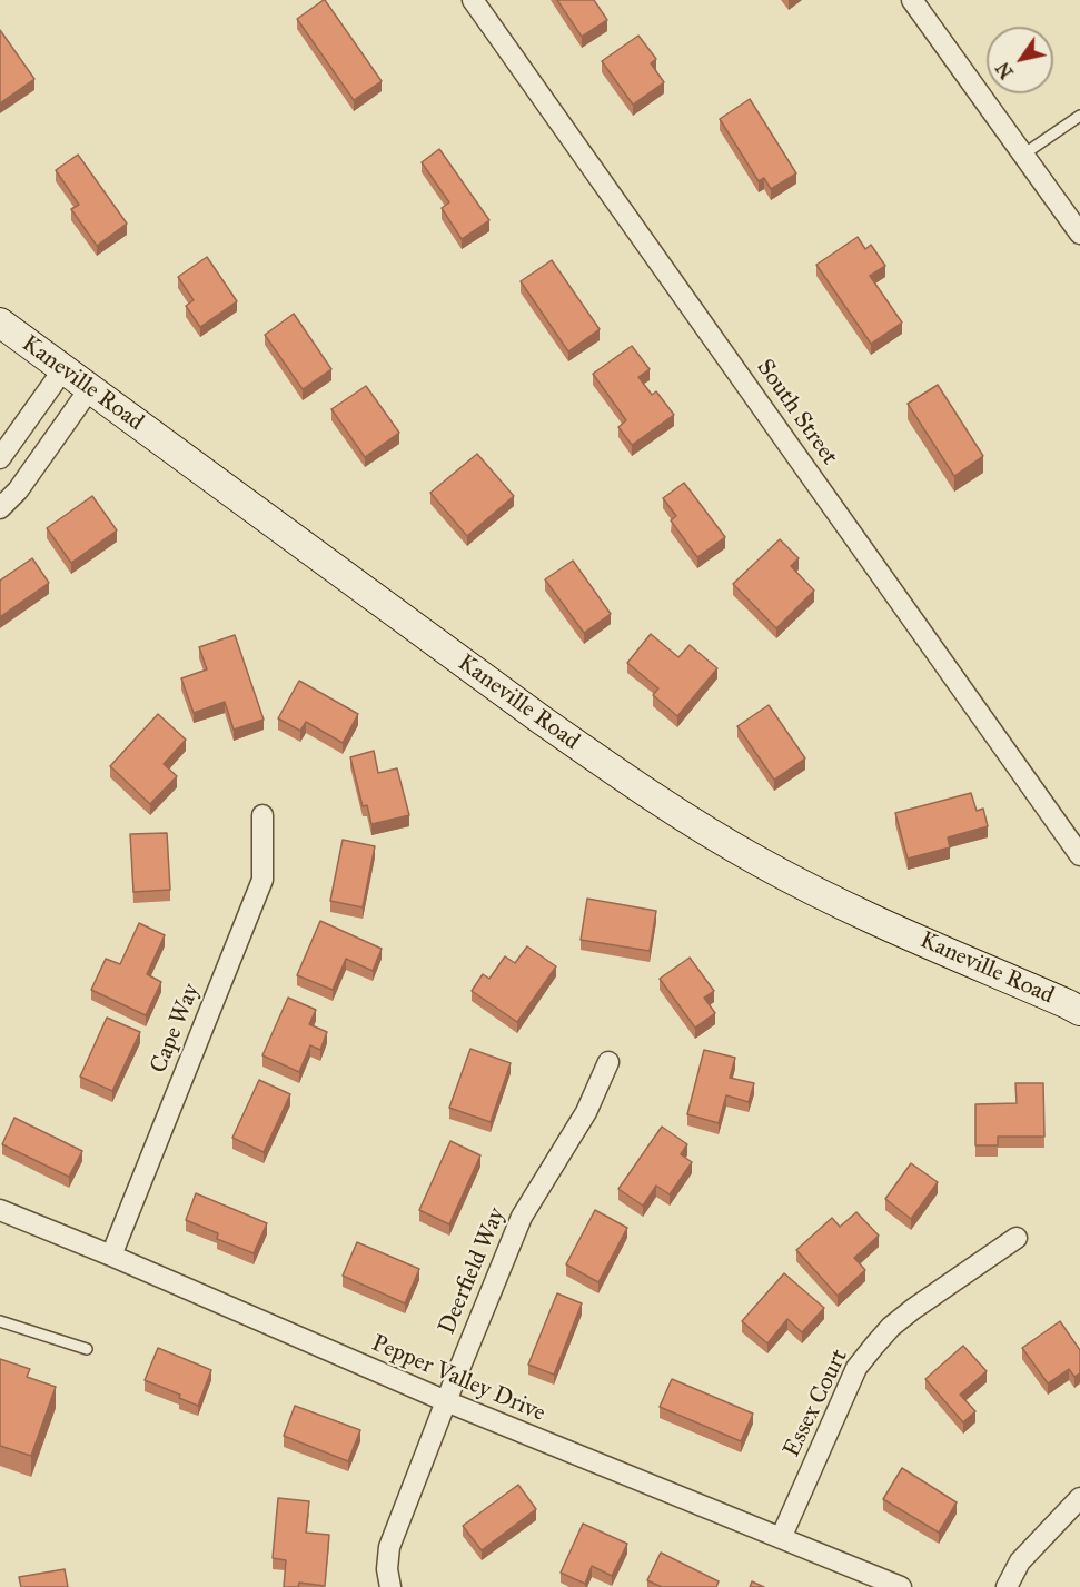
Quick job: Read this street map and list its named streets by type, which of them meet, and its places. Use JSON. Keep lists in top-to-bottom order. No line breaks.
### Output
{"streets":{"main road":["Kaneville Road"],"street":["South Street","Cape Way","Deerfield Way","Pepper Valley Drive","Essex Court"]},"crossings":[["Cape Way","Pepper Valley Drive"],["Deerfield Way","Pepper Valley Drive"],["Pepper Valley Drive","Essex Court"]],"north":"bottom left"}
